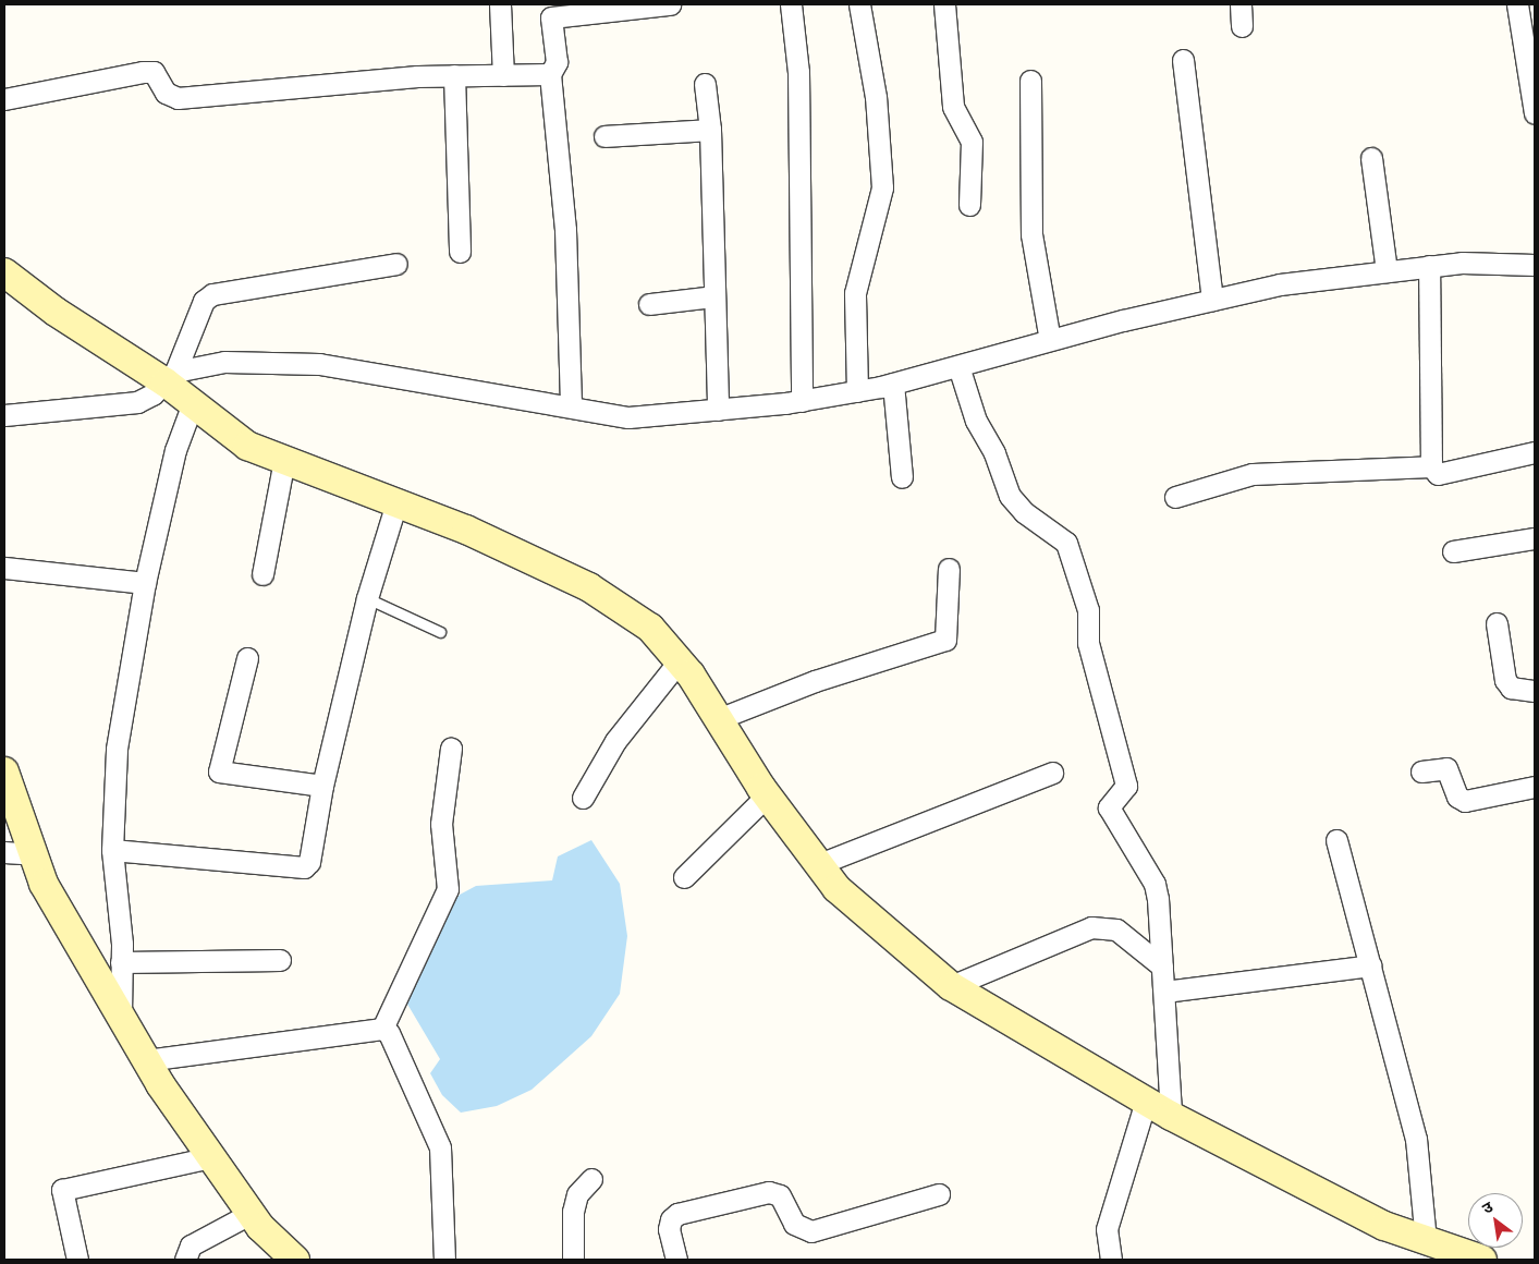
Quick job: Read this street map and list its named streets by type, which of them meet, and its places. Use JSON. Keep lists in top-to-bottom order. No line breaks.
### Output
{"north":"top left"}
